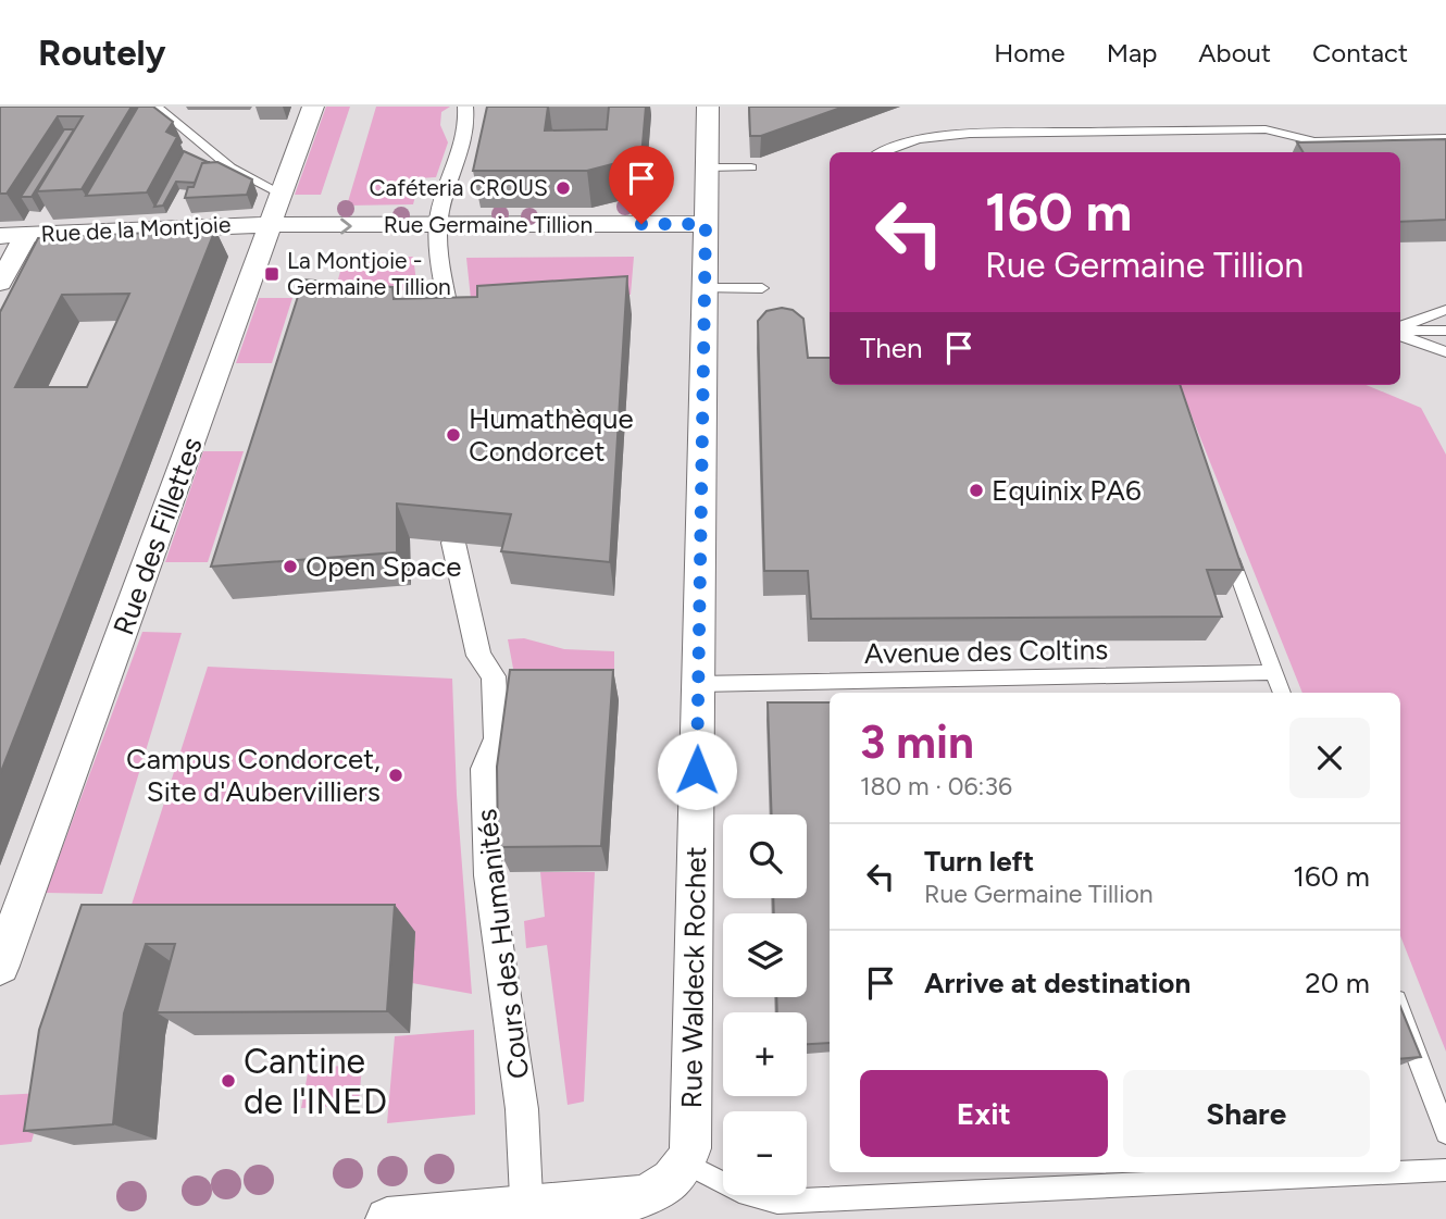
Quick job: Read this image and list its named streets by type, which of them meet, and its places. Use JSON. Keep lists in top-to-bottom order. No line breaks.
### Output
{"streets":{"street":["Rue Germaine Tillion","Rue de la Montjoie","Rue des Fillettes","Cours des Humanités","Rue Waldeck Rochet"],"lane":["Avenue des Coltins"]},"crossings":[["Rue Germaine Tillion","Rue de la Montjoie"],["Rue Germaine Tillion","Rue des Fillettes"],["Rue Germaine Tillion","Rue Waldeck Rochet"],["Rue de la Montjoie","Rue des Fillettes"],["Avenue des Coltins","Rue Waldeck Rochet"]],"one_way":["Rue Germaine Tillion"],"places":{"other":["Caféteria CROUS","Humathèque Condorcet","Equinix PA6","Open Space","Campus Condorcet, Site d'Aubervilliers","Cantine de l'INED"],"transit":["La Montjoie - Germaine Tillion"]},"page":{"header":"Routely","nav":["Home","Map","About","Contact"],"turn":["160 m","Rue Germaine Tillion"],"then":"Then","heading":["3 min","180 m · 06:36"],"map_buttons":["+","−"],"list":[{"name":"Turn left","note":"Rue Germaine Tillion","value":"160 m"},{"name":"Arrive at destination","value":"20 m"}],"buttons":["Exit","Share"]}}
